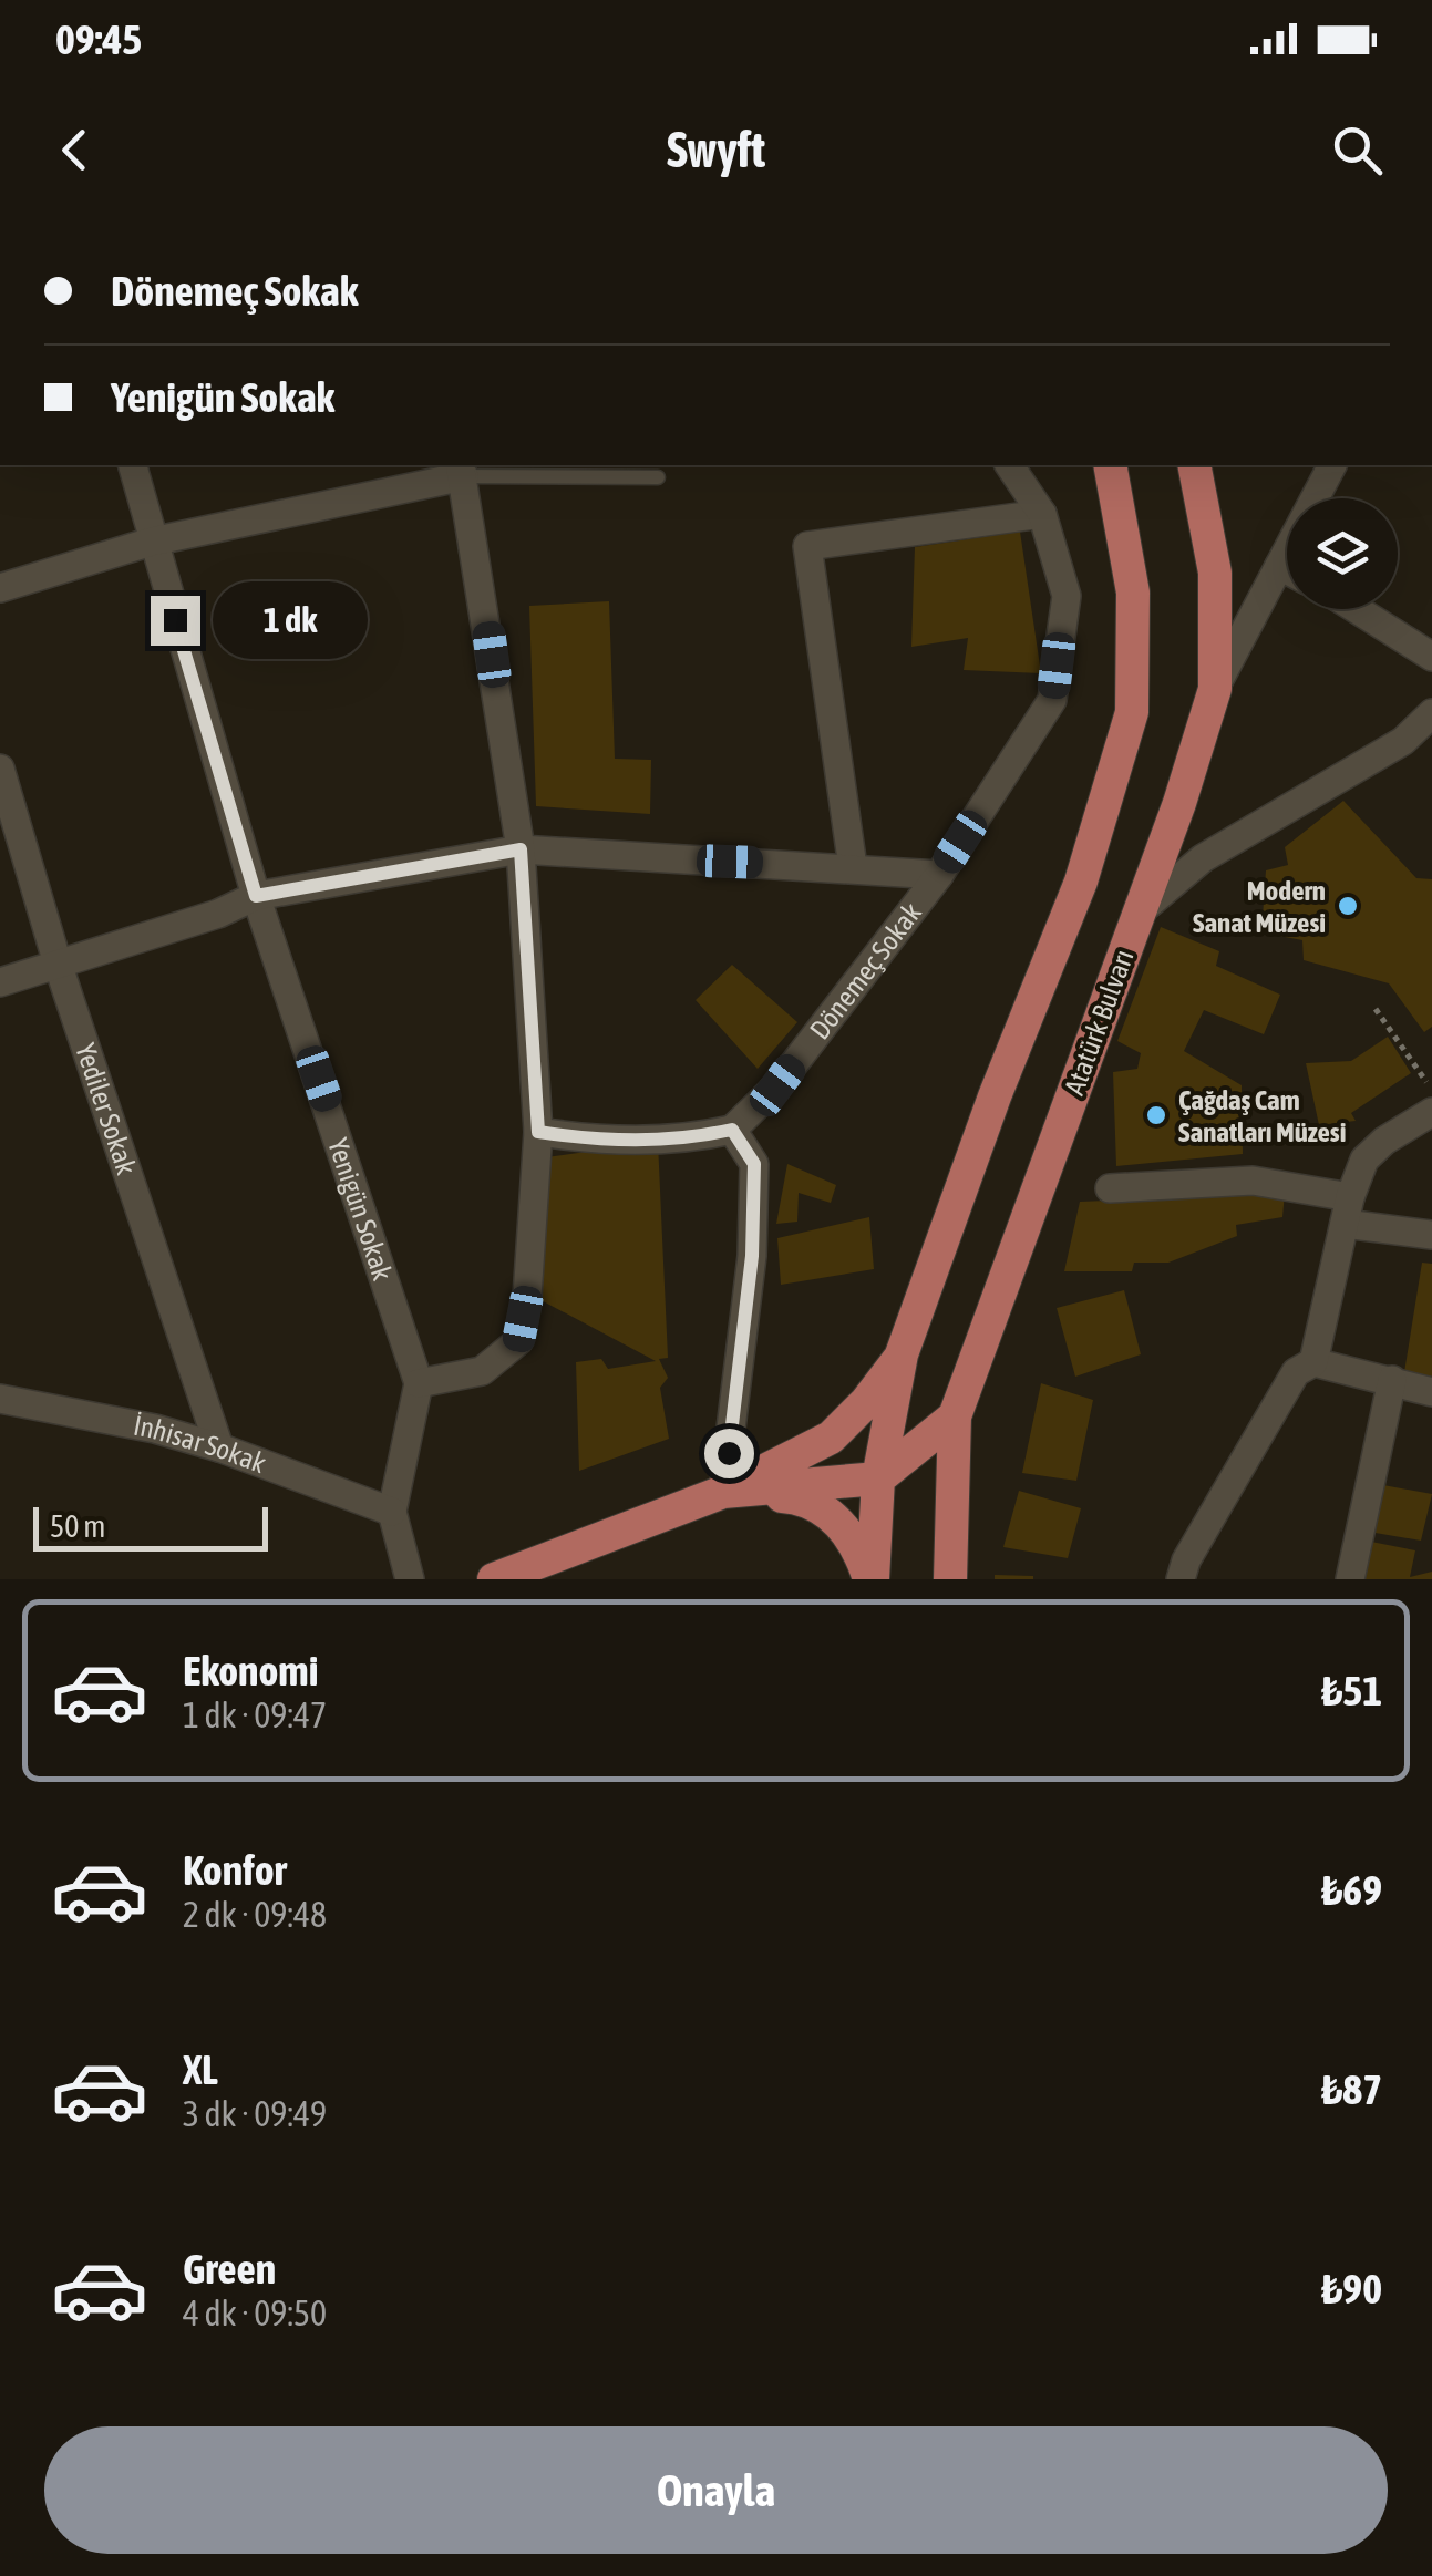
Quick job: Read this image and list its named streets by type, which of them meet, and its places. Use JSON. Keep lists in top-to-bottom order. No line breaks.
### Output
{"streets":{"main road":["Atatürk Bulvarı"],"street":["Dönemeç Sokak","Yediler Sokak","Yenigün Sokak","İnhisar Sokak"]},"crossings":[["Yediler Sokak","İnhisar Sokak"]],"places":["Modern Sanat Müzesi","Çağdaş Cam Sanatları Müzesi"],"scale_bar":"50 m","page":{"status":"09:45","header":"Swyft","banner":["Dönemeç Sokak","Yenigün Sokak"],"bubble":"1 dk","scale":"50 m","list":[{"name":"Ekonomi","note":"1 dk · 09:47","value":"₺51"},{"name":"Konfor","note":"2 dk · 09:48","value":"₺69"},{"name":"XL","note":"3 dk · 09:49","value":"₺87"},{"name":"Green","note":"4 dk · 09:50","value":"₺90"}],"buttons":"Onayla"}}
